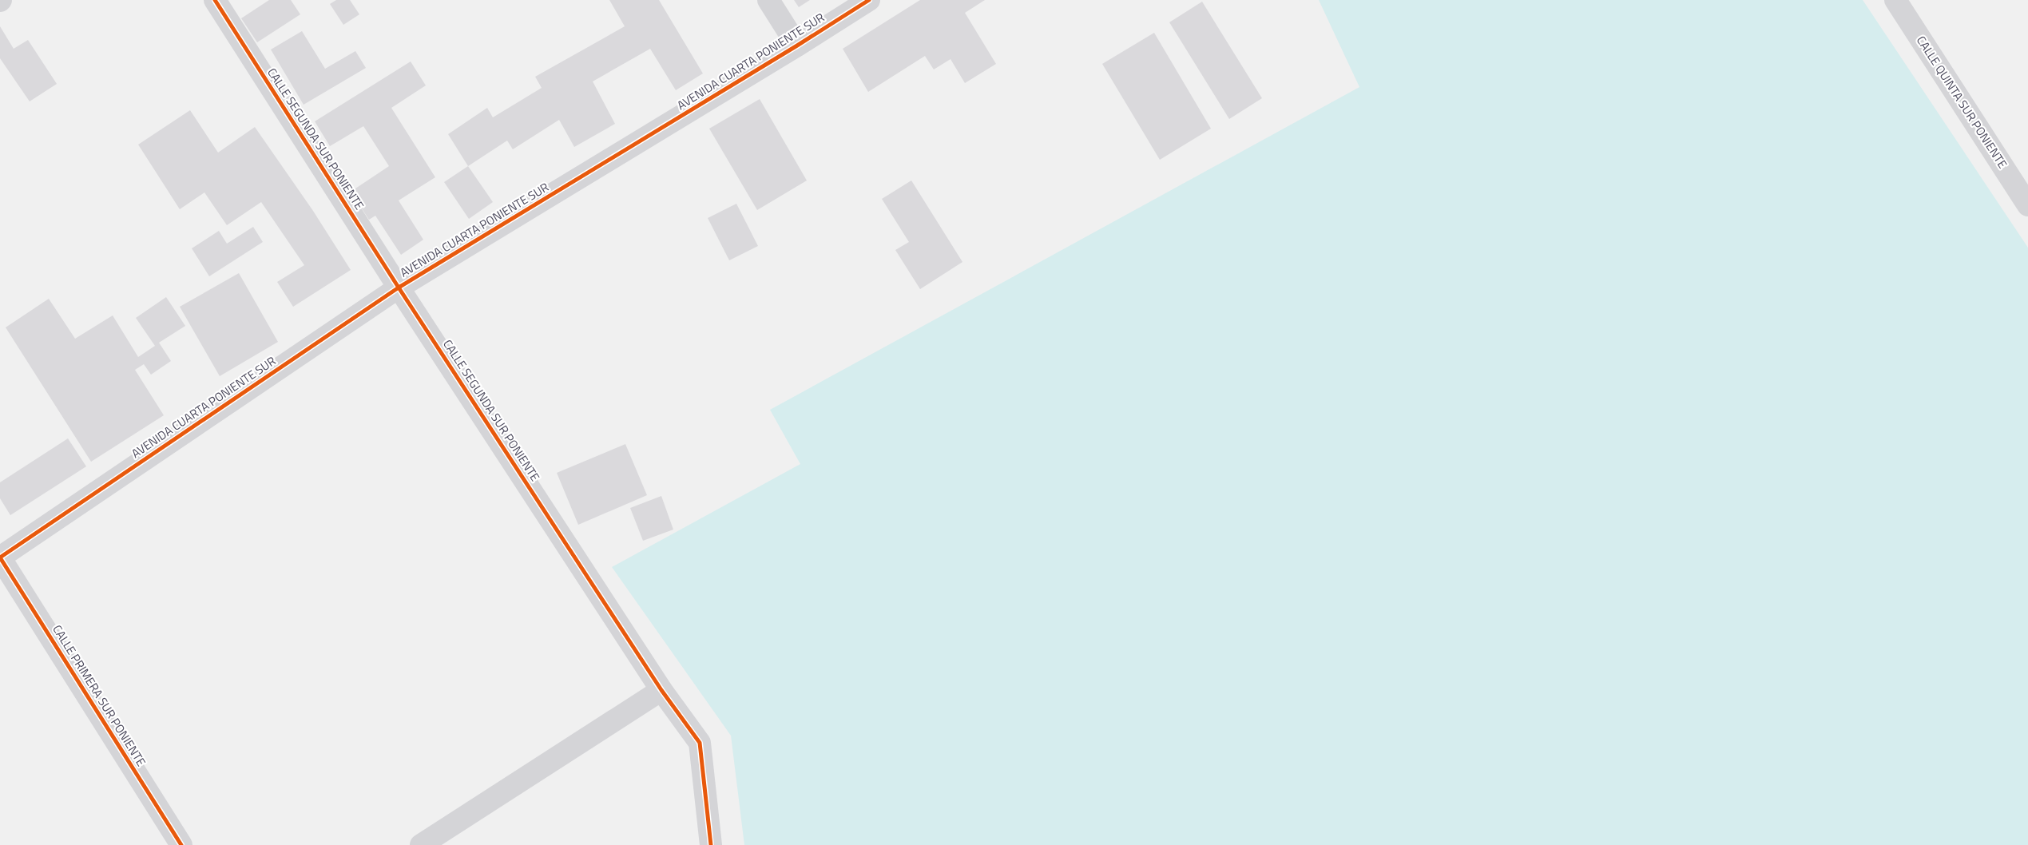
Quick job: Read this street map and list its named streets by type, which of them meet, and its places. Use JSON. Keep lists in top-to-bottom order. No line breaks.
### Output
{"streets":{"street":["AVENIDA CUARTA PONIENTE SUR","CALLE QUINTA SUR PONIENTE","CALLE SEGUNDA SUR PONIENTE","CALLE PRIMERA SUR PONIENTE"]},"crossings":[["AVENIDA CUARTA PONIENTE SUR","CALLE SEGUNDA SUR PONIENTE"],["AVENIDA CUARTA PONIENTE SUR","CALLE PRIMERA SUR PONIENTE"]]}
